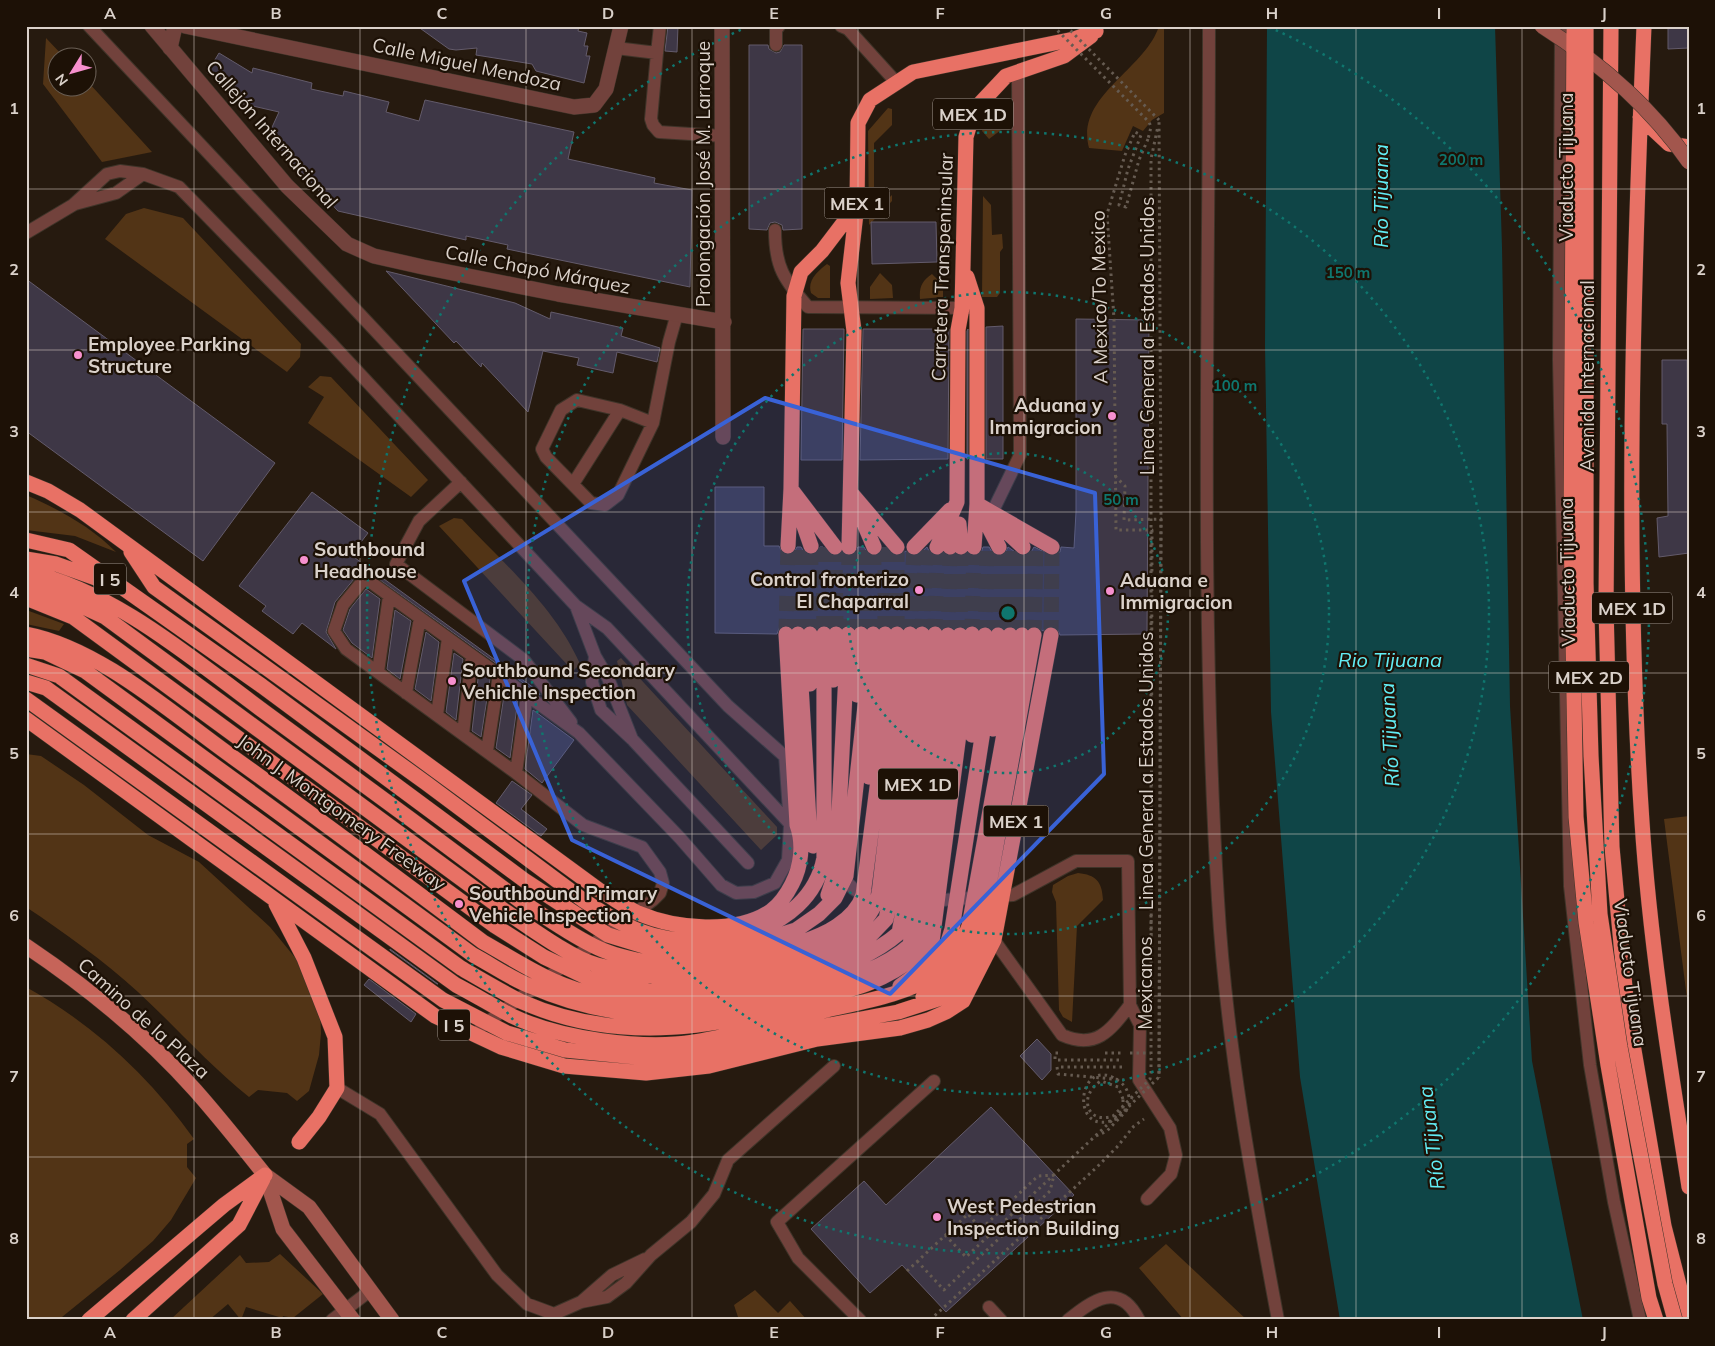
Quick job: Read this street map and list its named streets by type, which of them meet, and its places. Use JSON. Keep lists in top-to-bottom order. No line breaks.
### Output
{"streets":{"highway":["MEX 1D","Viaducto Tijuana","MEX 1","Carretera Transpeninsular","Avenida Internacional","I 5","MEX 2D","John J. Montgomery Freeway"],"main road":["Camino de la Plaza"],"street":["Calle Miguel Mendoza","Callejón Internacional","Prolongación José M. Larroque","Calle Chapó Márquez"],"path":["A Mexico/To Mexico","Linea General a Estados Unidos","Mexicanos"]},"crossings":[["MEX 1D","MEX 1"],["MEX 1D","I 5"],["MEX 1D","John J. Montgomery Freeway"],["Callejón Internacional","Calle Chapó Márquez"],["Prolongación José M. Larroque","Calle Chapó Márquez"],["MEX 1","Carretera Transpeninsular"],["MEX 1","I 5"],["MEX 1","John J. Montgomery Freeway"],["Linea General a Estados Unidos","Mexicanos"],["I 5","John J. Montgomery Freeway"]],"water":["Río Tijuana","Rio Tijuana"],"places":["Employee Parking Structure","Aduana y Immigracion","Southbound Headhouse","Control fronterizo El Chaparral","Aduana e Immigracion","Southbound Secondary Vehichle Inspection","Southbound Primary Vehicle Inspection","West Pedestrian Inspection Building"],"north":"bottom left","grid":{"columns":["A","B","C","D","E","F","G","H","I","J"],"rows":["1","2","3","4","5","6","7","8"]},"rings":["200 m","150 m","100 m","50 m"]}
